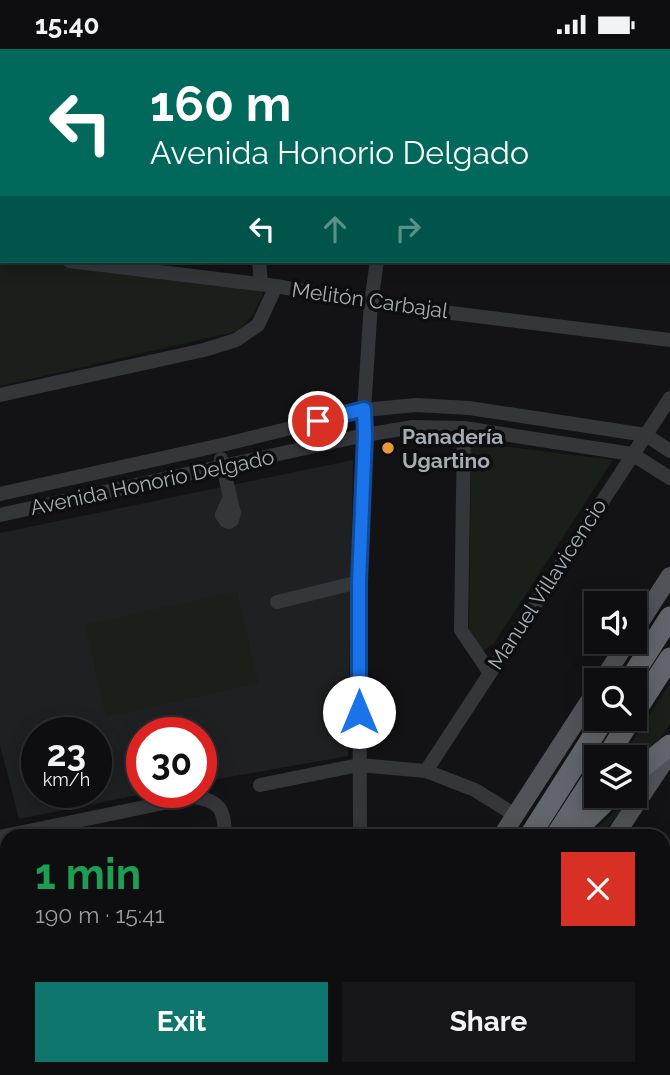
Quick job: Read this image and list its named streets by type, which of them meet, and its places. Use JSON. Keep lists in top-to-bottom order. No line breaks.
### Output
{"streets":{"street":["Melitón Carbajal","Avenida Honorio Delgado","Manuel Villavicencio"]},"crossings":[["Avenida Honorio Delgado","Manuel Villavicencio"]],"places":["Panadería Ugartino"],"page":{"status":"15:40","turn":["160 m","Avenida Honorio Delgado"],"speed":"23 km/h","limit":"30","heading":["1 min","190 m · 15:41"],"buttons":["Exit","Share"]}}
